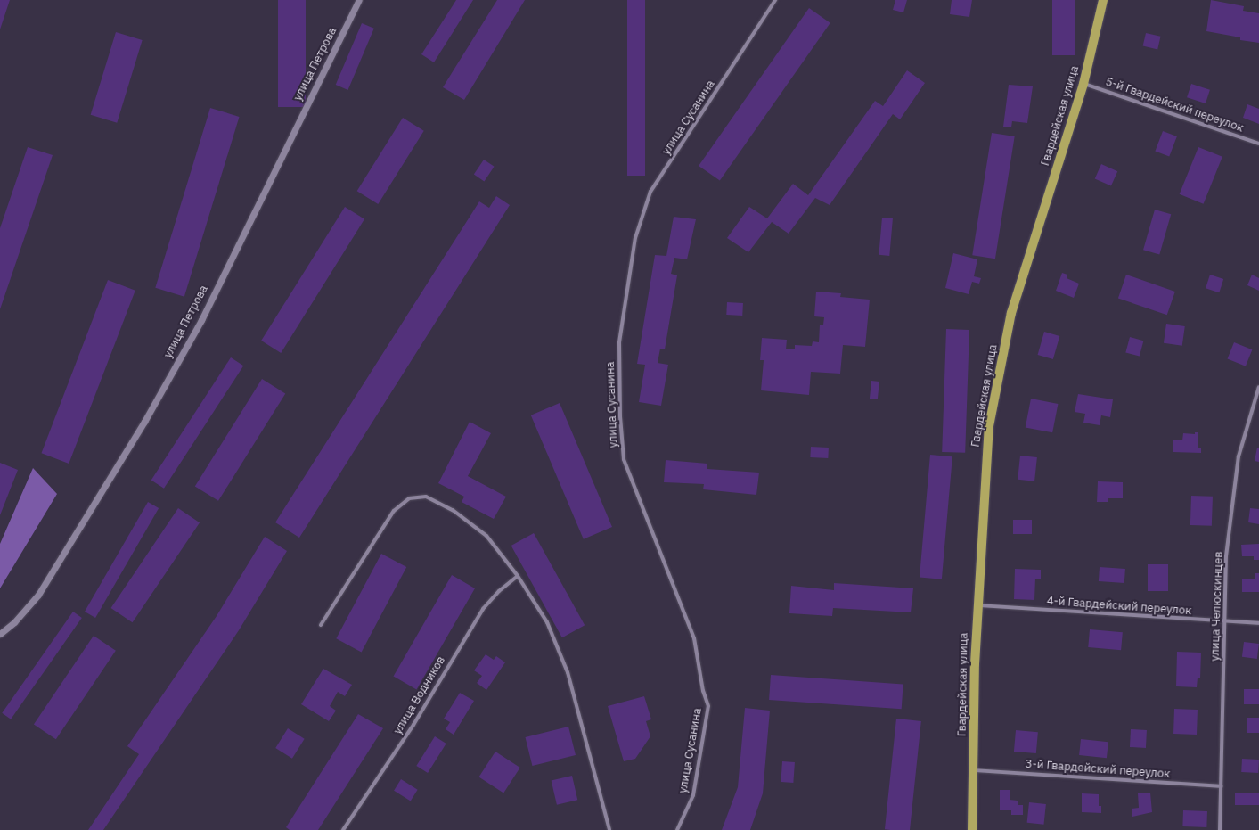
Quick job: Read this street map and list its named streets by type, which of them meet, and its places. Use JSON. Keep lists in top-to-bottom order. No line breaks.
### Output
{"streets":{"main road":["Гвардейская улица"],"street":["улица Петрова","5-й Гвардейский переулок","улица Сусанина","4-й Гвардейский переулок","улица Челюскинцев","улица Водников","3-й Гвардейский переулок"]},"crossings":[["5-й Гвардейский переулок","Гвардейская улица"],["Гвардейская улица","4-й Гвардейский переулок"],["Гвардейская улица","3-й Гвардейский переулок"],["4-й Гвардейский переулок","улица Челюскинцев"],["улица Челюскинцев","3-й Гвардейский переулок"]]}
